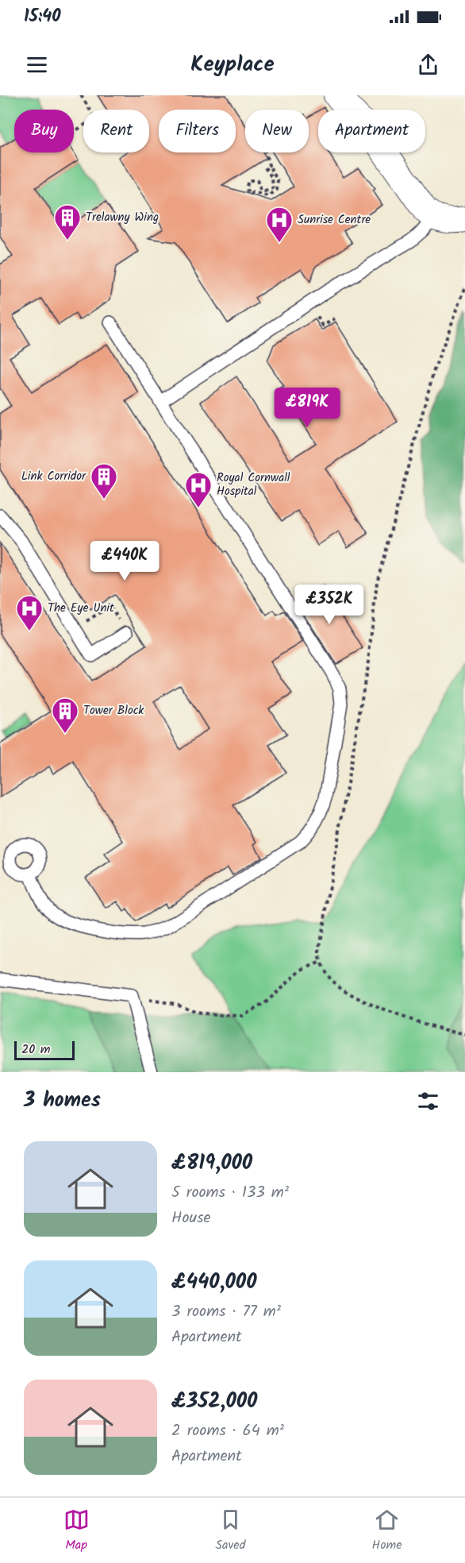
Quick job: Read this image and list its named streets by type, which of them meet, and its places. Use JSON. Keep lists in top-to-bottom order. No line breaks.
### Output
{"places":{"building":["Trelawny Wing","Link Corridor","Tower Block"],"hospital":["Sunrise Centre","Royal Cornwall Hospital","The Eye Unit"]},"scale_bar":"20 m","page":{"status":"15:40","header":"Keyplace","chip":["Buy","Rent","Filters","New","Apartment"],"price":["£819K","£440K","£352K"],"scale":"20 m","heading":"3 homes","list":[{"name":"£819,000","note":"5 rooms · 133 m² · House"},{"name":"£440,000","note":"3 rooms · 77 m² · Apartment"},{"name":"£352,000","note":"2 rooms · 64 m² · Apartment"}],"tabs":["Map","Saved","Home"]}}
